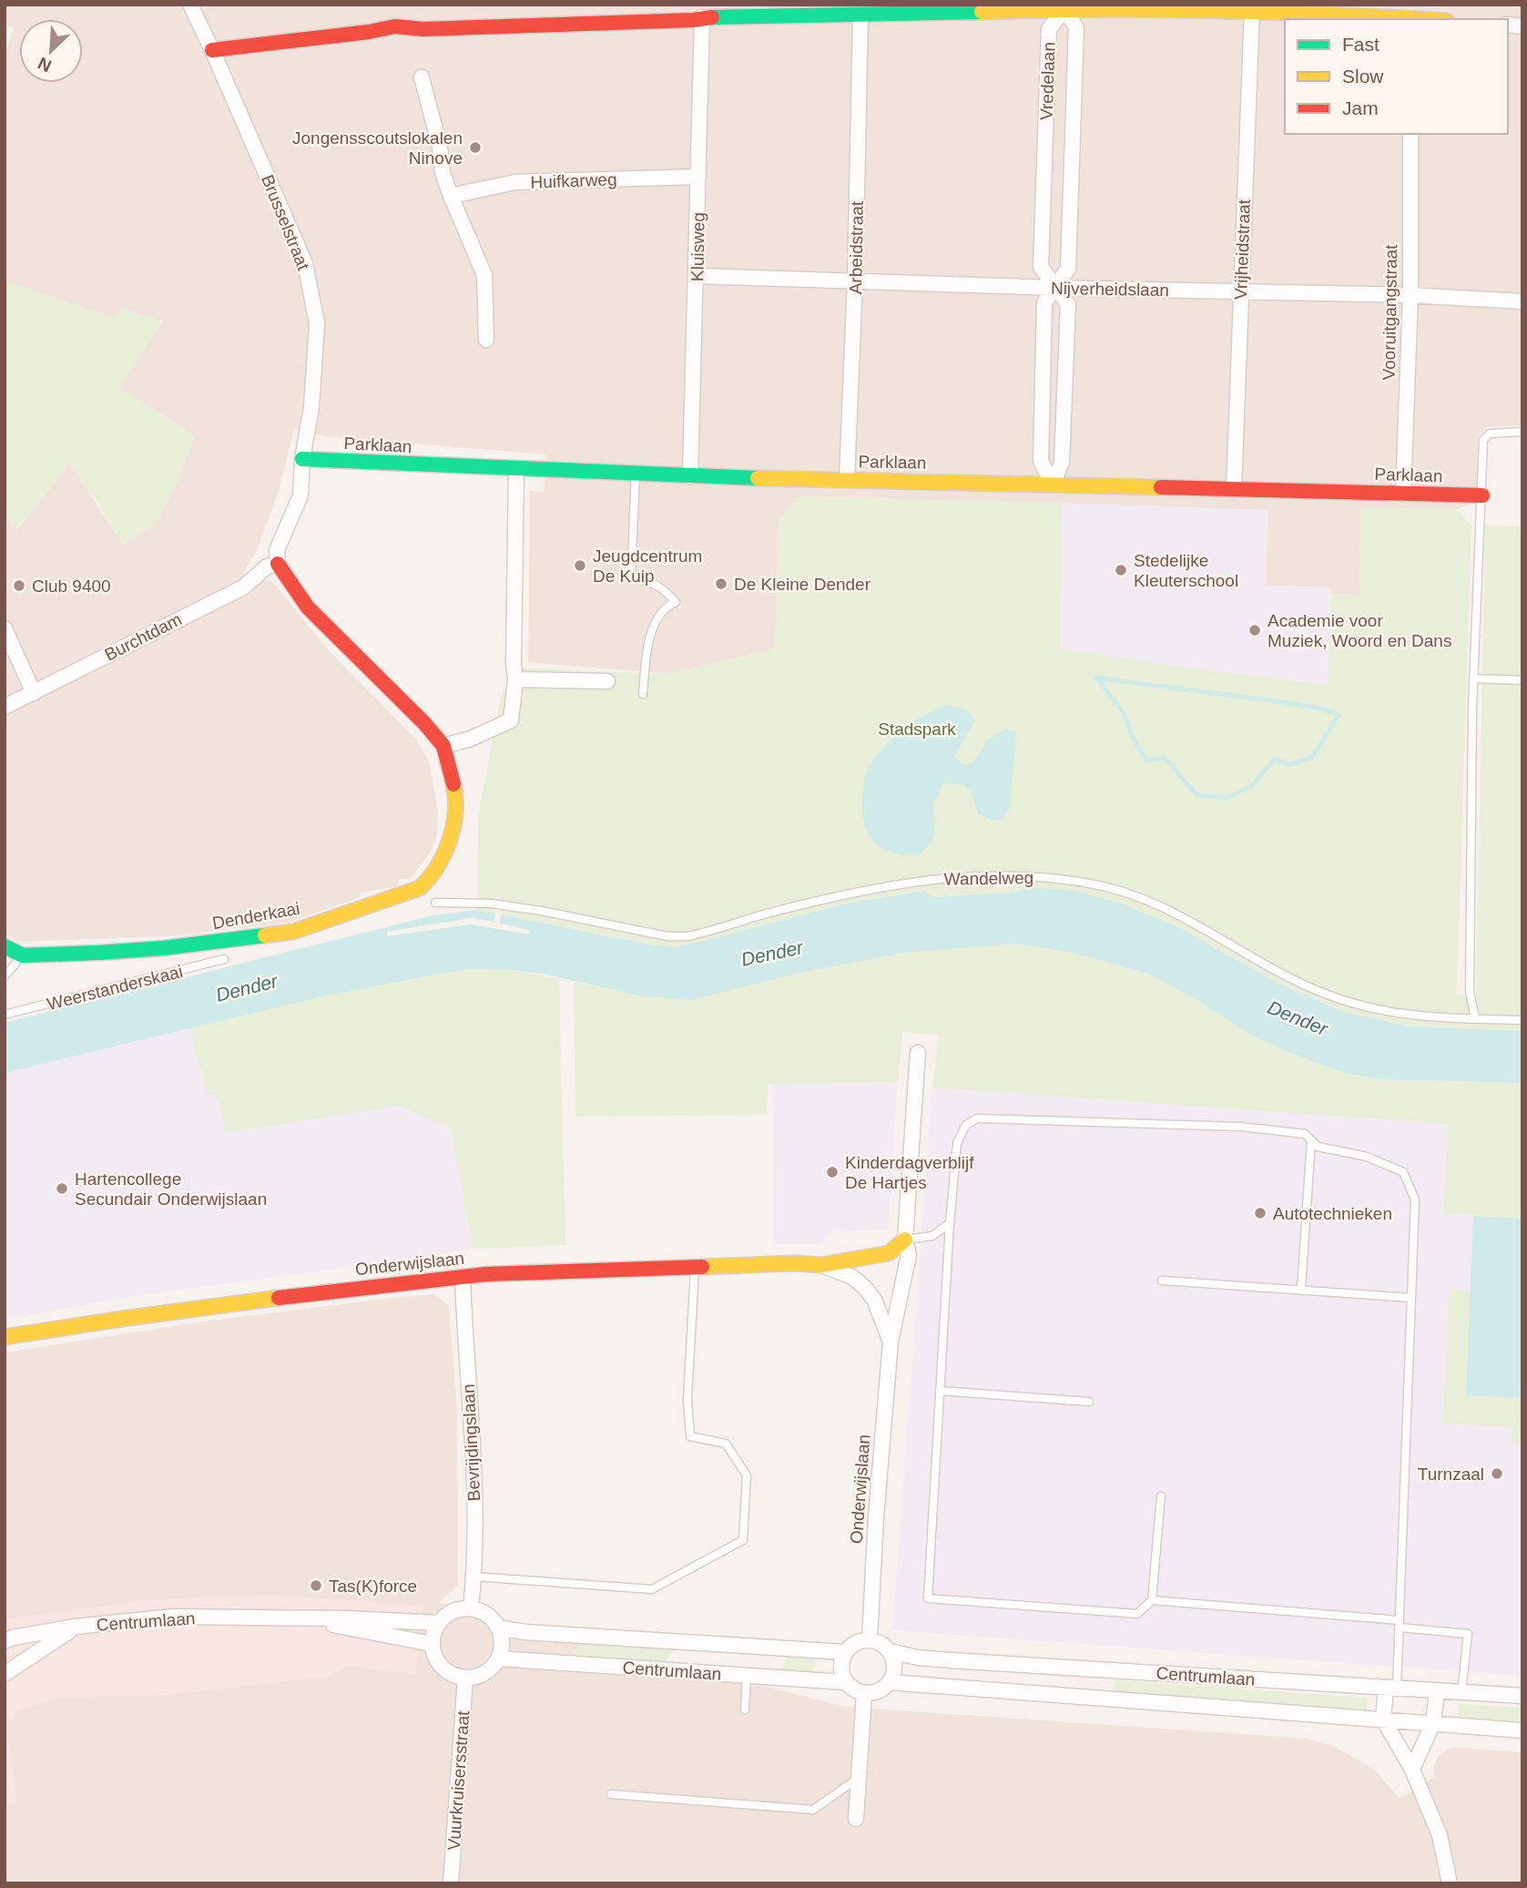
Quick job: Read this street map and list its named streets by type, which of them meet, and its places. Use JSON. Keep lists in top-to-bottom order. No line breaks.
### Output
{"streets":{"street":["Vredelaan","Huifkarweg","Brusselstraat","Kluisweg","Arbeidstraat","Vrijheidstraat","Nijverheidslaan","Vooruitgangstraat","Parklaan","Burchtdam","Denderkaai","Onderwijslaan","Bevrijdingslaan","Centrumlaan","Vuurkruisersstraat"],"lane":["Wandelweg","Weerstanderskaai"]},"crossings":[["Vredelaan","Nijverheidslaan"],["Vredelaan","Parklaan"],["Huifkarweg","Kluisweg"],["Brusselstraat","Parklaan"],["Brusselstraat","Burchtdam"],["Kluisweg","Nijverheidslaan"],["Kluisweg","Parklaan"],["Arbeidstraat","Nijverheidslaan"],["Arbeidstraat","Parklaan"],["Vrijheidstraat","Nijverheidslaan"],["Vrijheidstraat","Parklaan"],["Nijverheidslaan","Vooruitgangstraat"],["Vooruitgangstraat","Parklaan"],["Onderwijslaan","Bevrijdingslaan"],["Onderwijslaan","Centrumlaan"],["Bevrijdingslaan","Centrumlaan"],["Bevrijdingslaan","Vuurkruisersstraat"],["Centrumlaan","Vuurkruisersstraat"]],"water":["Dender"],"parks":["Stadspark"],"places":["Jongensscoutslokalen Ninove","Jeugdcentrum De Kuip","Stedelijke Kleuterschool","De Kleine Dender","Club 9400","Academie voor Muziek, Woord en Dans","Kinderdagverblijf De Hartjes","Hartencollege Secundair Onderwijslaan","Autotechnieken","Turnzaal","Tas(K)force"],"legend":["Fast","Slow","Jam"],"north":"bottom left"}
